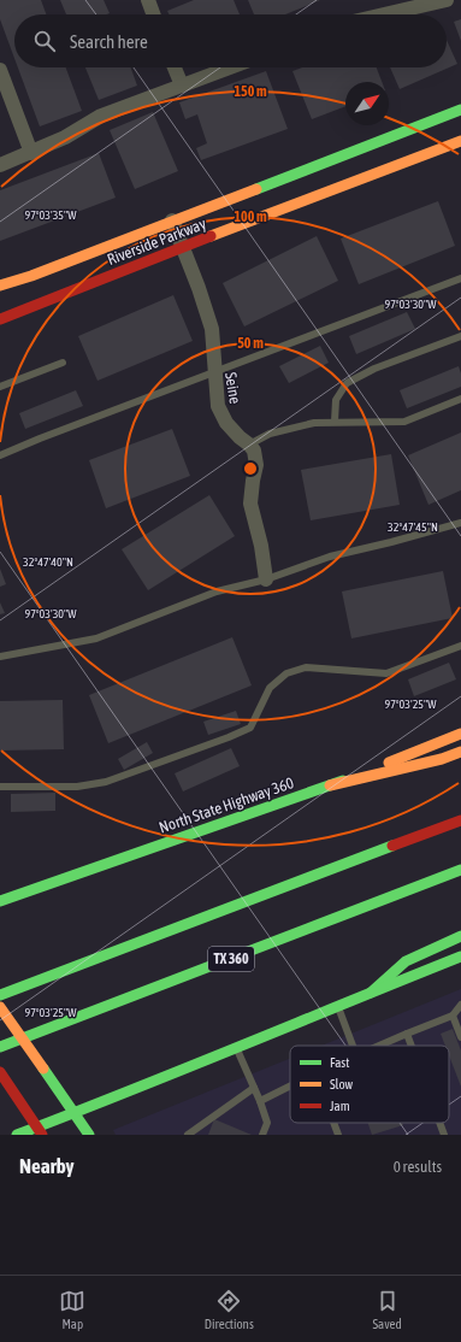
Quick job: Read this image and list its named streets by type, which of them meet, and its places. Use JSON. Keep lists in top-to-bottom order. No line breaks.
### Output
{"streets":{"main road":["Riverside Parkway","North State Highway 360","TX 360"],"street":["Seine"]},"crossings":[["Riverside Parkway","Seine"]],"legend":["Fast","Slow","Jam"],"north":"top right","page":{"search":"Search here","heading":["Nearby","0 results"],"nav":["Map","Directions","Saved"]},"coordinates":["97°03'35\"W","97°03'30\"W","32°47'45\"N","32°47'40\"N","97°03'25\"W"],"rings":["150 m","100 m","50 m"]}
